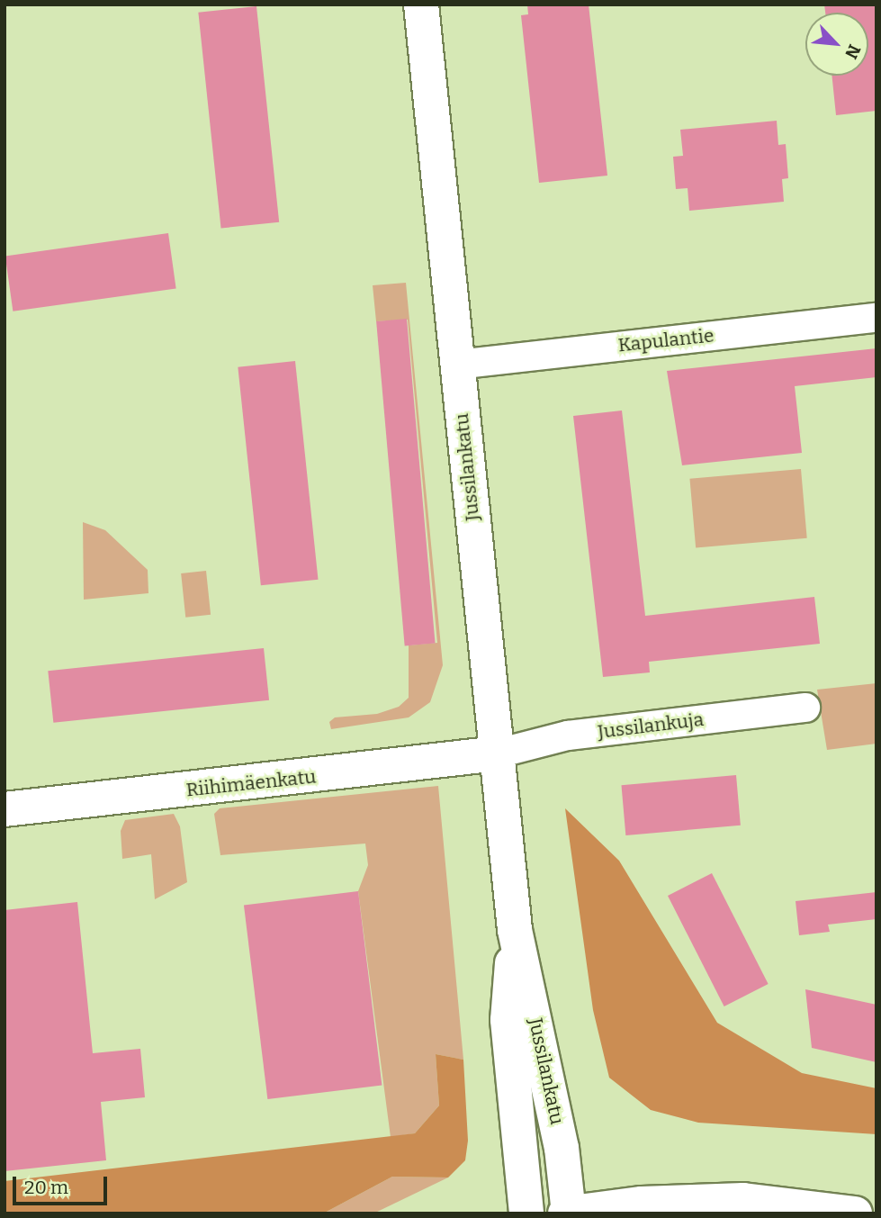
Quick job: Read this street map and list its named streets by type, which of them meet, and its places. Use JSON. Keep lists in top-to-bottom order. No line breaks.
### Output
{"streets":{"main road":["Jussilankatu","Riihimäenkatu"],"street":["Kapulantie","Jussilankuja"]},"crossings":[["Kapulantie","Jussilankatu"],["Jussilankatu","Jussilankuja"],["Jussilankatu","Riihimäenkatu"],["Jussilankuja","Riihimäenkatu"]],"scale_bar":"20 m","north":"bottom right"}
